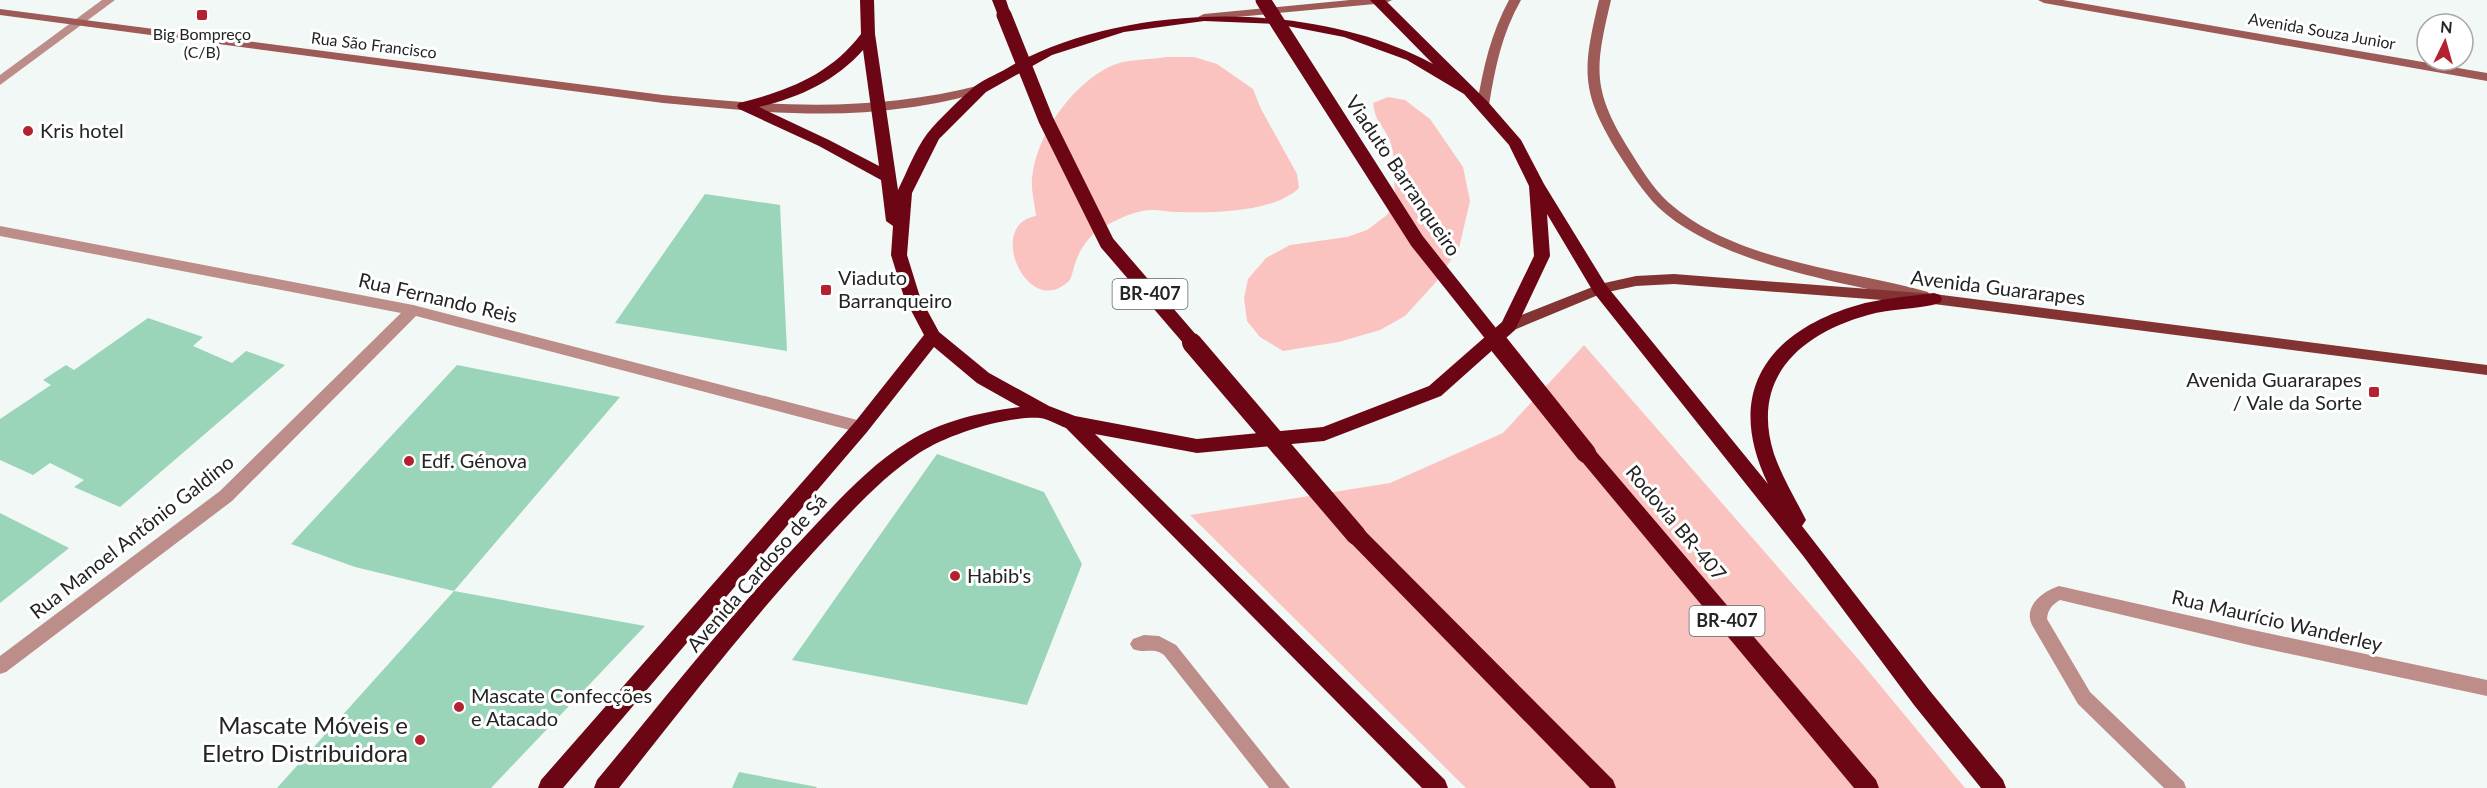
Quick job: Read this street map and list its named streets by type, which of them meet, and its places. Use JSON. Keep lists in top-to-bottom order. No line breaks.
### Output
{"streets":{"highway":["Viaduto Barranqueiro","BR-407","Rodovia BR-407","Avenida Cardoso de Sá"],"main road":["Avenida Guararapes"],"street":["Avenida Souza Junior","Rua São Francisco","Rua Fernando Reis","Rua Manoel Antônio Galdino","Rua Maurício Wanderley"]},"crossings":[["Viaduto Barranqueiro","Rodovia BR-407"],["Rua Fernando Reis","Rua Manoel Antônio Galdino"],["Rua Fernando Reis","Avenida Cardoso de Sá"]],"places":{"transit":["Big Bompreço (C/B)","Viaduto Barranqueiro","Avenida Guararapes / Vale da Sorte"],"other":["Kris hotel","Edf. Génova","Habib's","Mascate Confecções e Atacado","Mascate Móveis e Eletro Distribuidora"]},"north":"top"}
